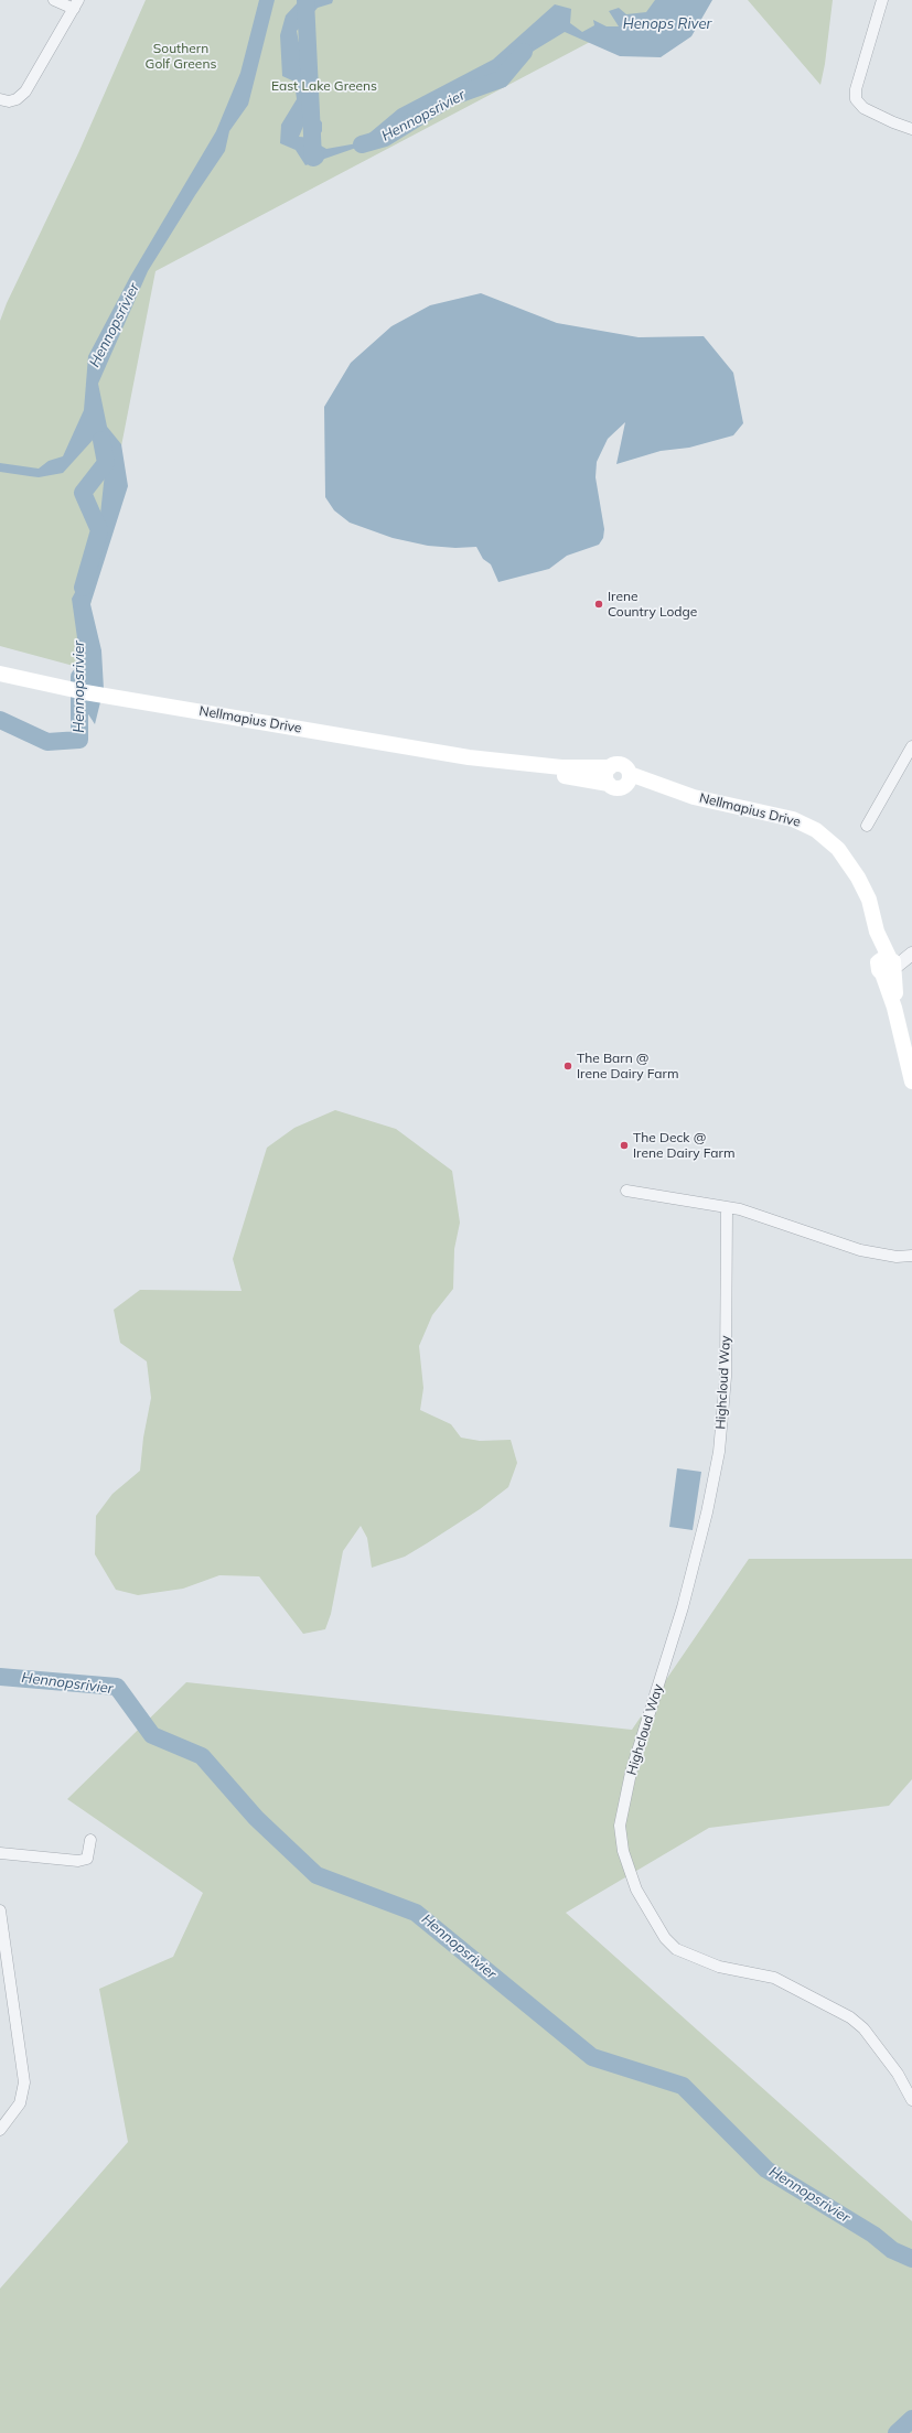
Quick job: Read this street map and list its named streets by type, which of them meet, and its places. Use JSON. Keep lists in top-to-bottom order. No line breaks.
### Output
{"streets":{"main road":["Nellmapius Drive"],"street":["Highcloud Way"]},"water":["Henops River","Hennopsrivier"],"parks":["Southern Golf Greens","East Lake Greens"],"places":["Irene Country Lodge","The Barn @ Irene Dairy Farm","The Deck @ Irene Dairy Farm"]}
